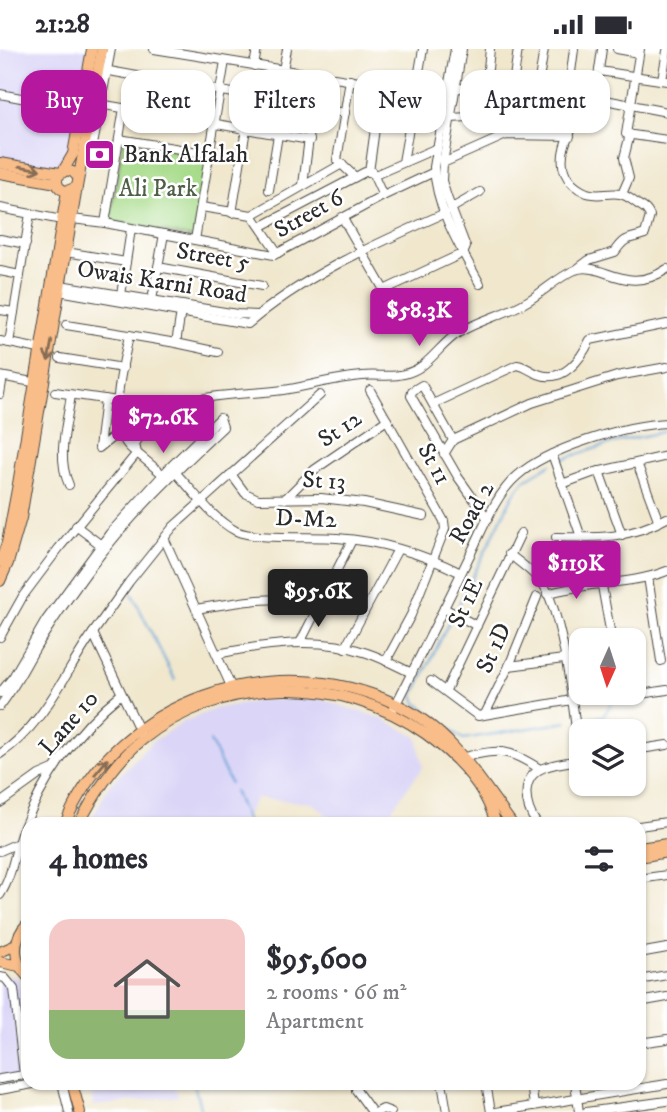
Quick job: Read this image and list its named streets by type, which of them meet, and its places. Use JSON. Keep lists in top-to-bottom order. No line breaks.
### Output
{"streets":{"street":["Street 6","Street 5","Owais Karni Road","St 12","St 11","St 13","Road 2","D-M2","St 1E","St 1D","Lane 10"]},"crossings":[["St 12","St 11"],["St 12","St 13"],["St 11","D-M2"],["Road 2","D-M2"]],"parks":["Ali Park"],"places":{"bank":["Bank Alfalah"]},"north":"bottom","page":{"status":"21:28","chip":["Buy","Rent","Filters","New","Apartment"],"price":["$58.3K","$72.6K","$119K","$95.6K"],"heading":"4 homes","list":[{"name":"$95,600","note":"2 rooms · 66 m² · Apartment"}]}}
